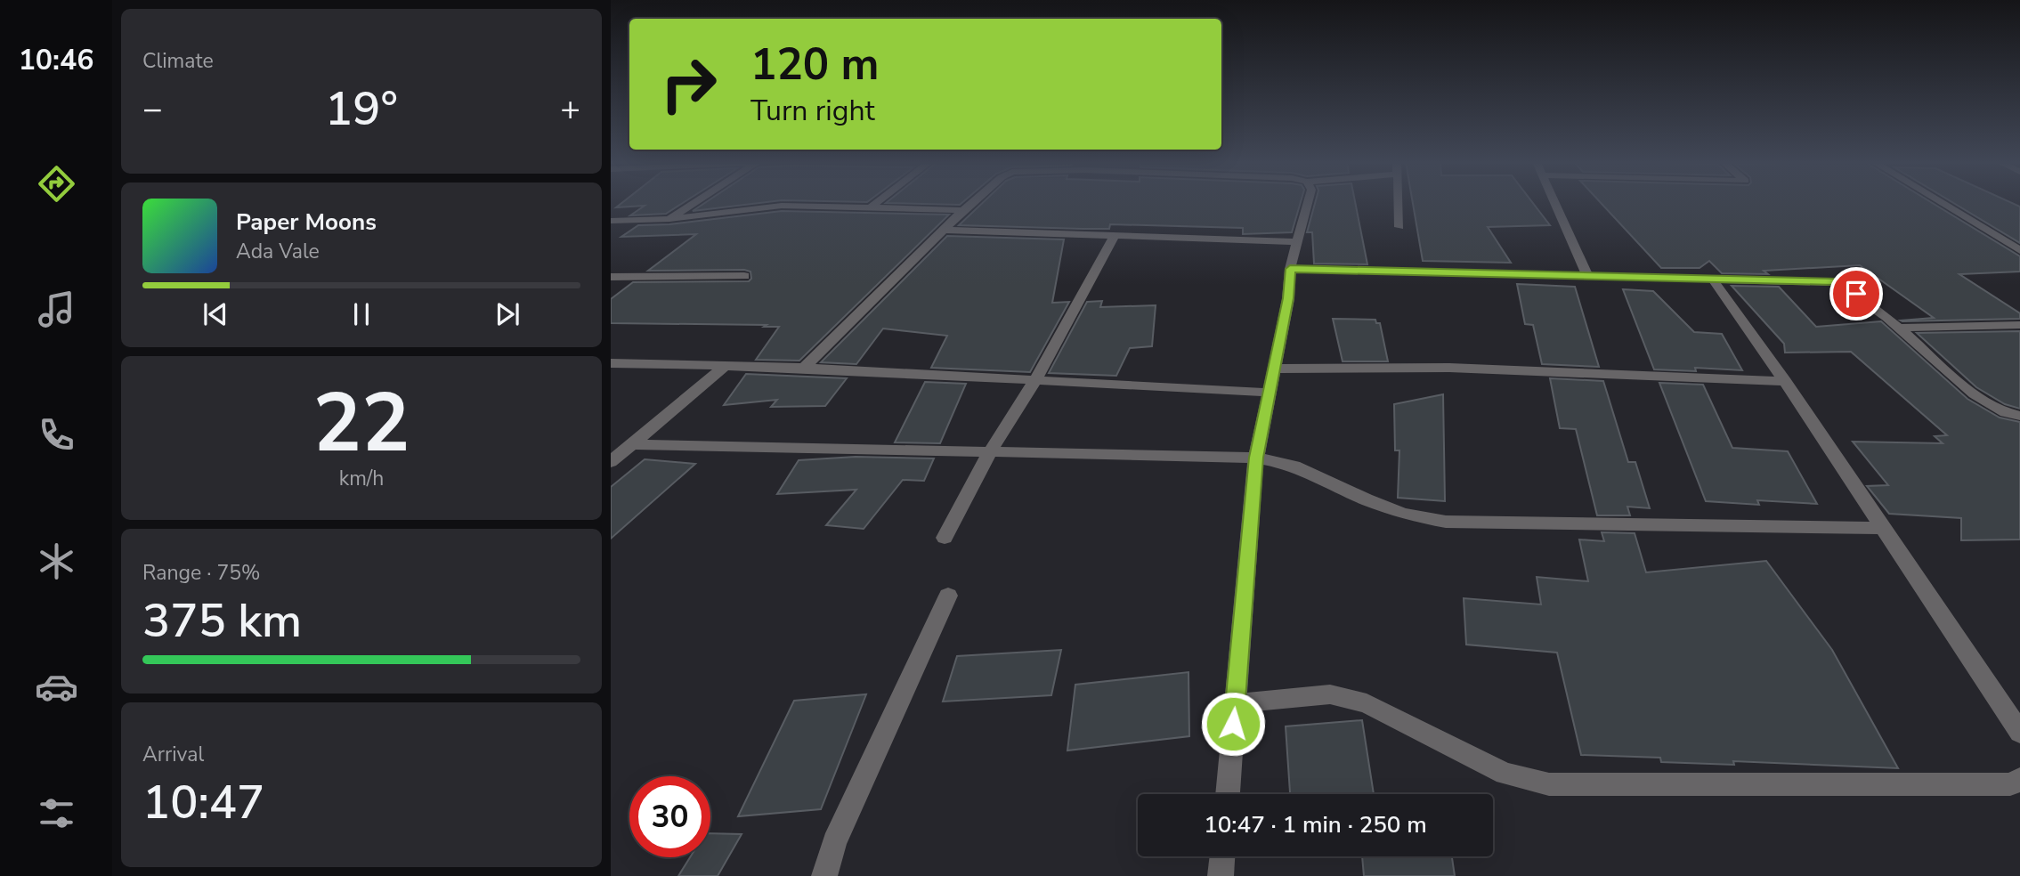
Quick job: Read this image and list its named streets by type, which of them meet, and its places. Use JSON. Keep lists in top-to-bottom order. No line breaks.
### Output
{"page":{"tabs":"10:46","tile":["Climate",["22","km/h"],["Range · 75%","375 km"],["Arrival","10:47"]],"turn":["120 m","Turn right"],"heat":["−","19°","+"],"song":["Paper Moons","Ada Vale"],"limit":"30","trip":"10:47 · 1 min · 250 m"}}
